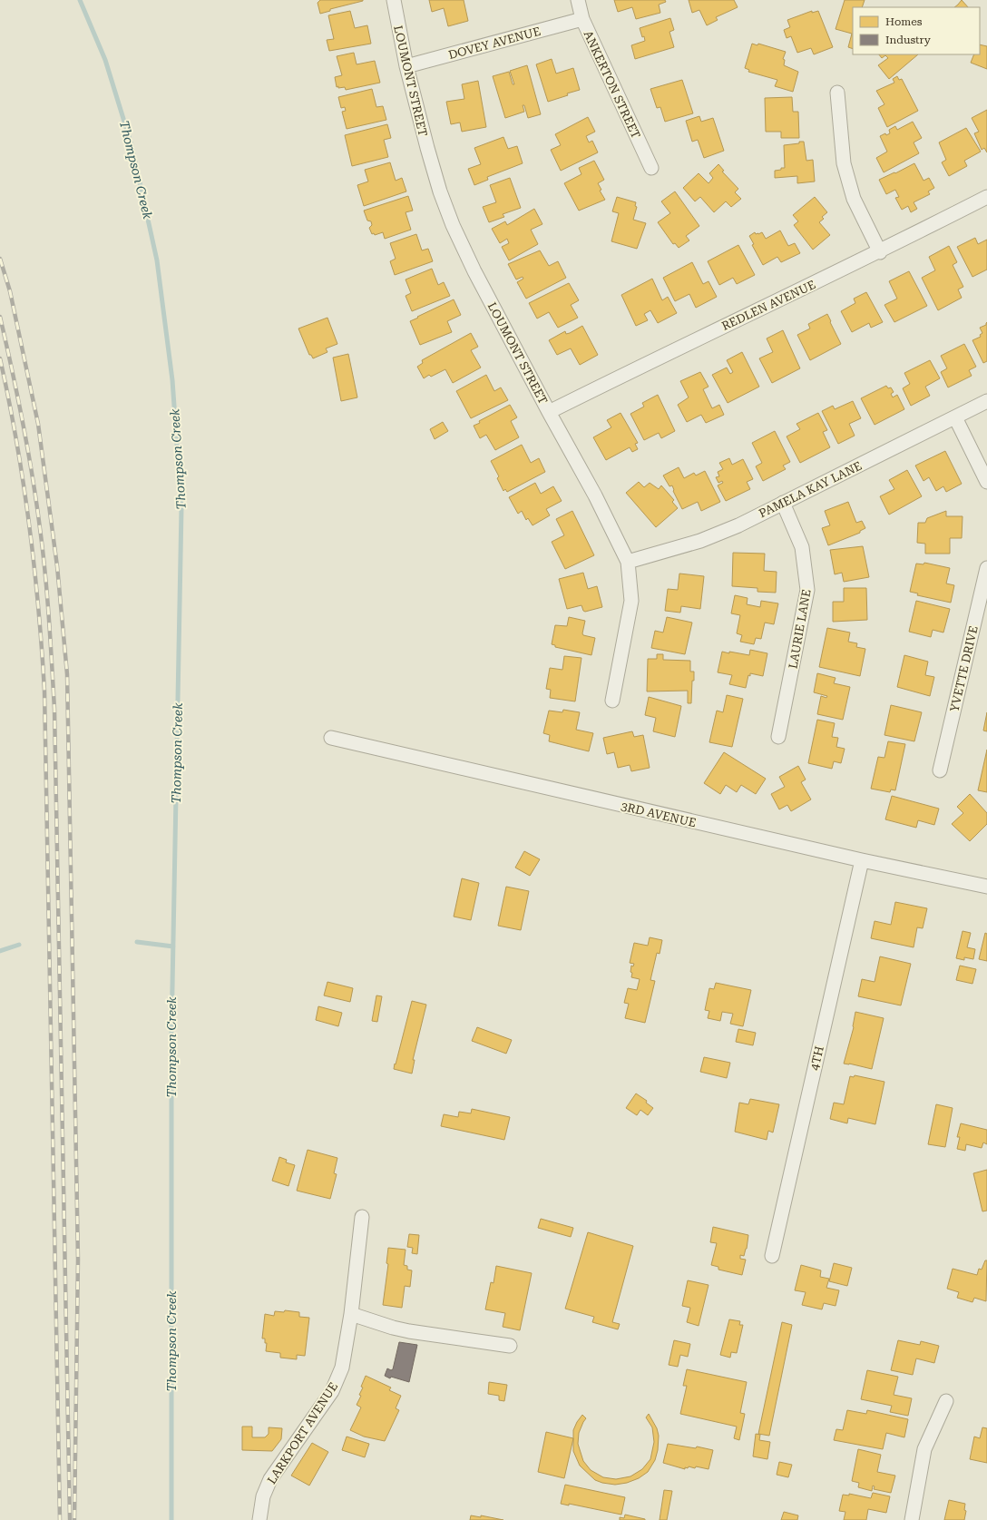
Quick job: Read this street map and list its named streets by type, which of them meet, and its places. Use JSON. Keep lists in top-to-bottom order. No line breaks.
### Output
{"streets":{"street":["DOVEY AVENUE","LOUMONT STREET","ANKERTON STREET","REDLEN AVENUE","PAMELA KAY LANE","LAURIE LANE","YVETTE DRIVE","3RD AVENUE","4TH","LARKPORT AVENUE"]},"crossings":[["DOVEY AVENUE","LOUMONT STREET"],["DOVEY AVENUE","ANKERTON STREET"],["LOUMONT STREET","REDLEN AVENUE"],["LOUMONT STREET","PAMELA KAY LANE"],["PAMELA KAY LANE","LAURIE LANE"],["3RD AVENUE","4TH"]],"water":["Thompson Creek"],"legend":["Homes","Industry"]}
